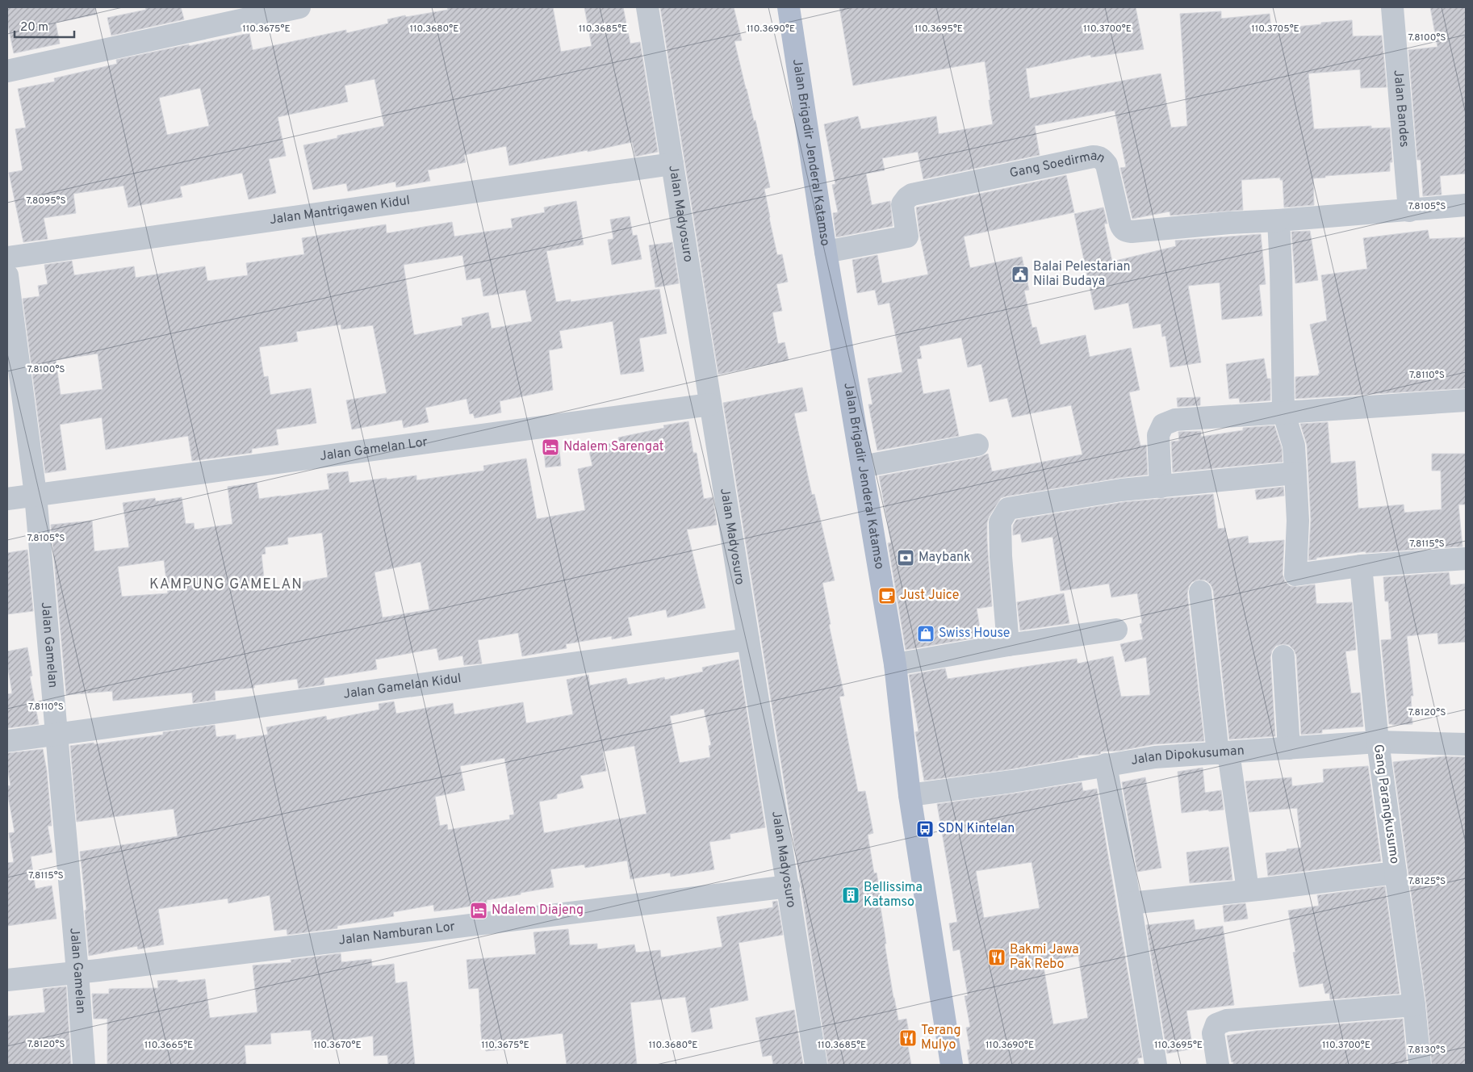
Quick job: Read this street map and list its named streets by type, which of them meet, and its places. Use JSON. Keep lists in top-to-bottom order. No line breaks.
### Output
{"streets":{"main road":["Jalan Brigadir Jenderal Katamso"],"street":["Jalan Bandes","Gang Soedirman","Jalan Mantrigawen Kidul","Jalan Madyosuro","Jalan Gamelan Lor","Jalan Gamelan","Jalan Gamelan Kidul","Jalan Dipokusuman","Gang Parangkusumo","Jalan Namburan Lor"]},"crossings":[["Jalan Brigadir Jenderal Katamso","Gang Soedirman"],["Jalan Brigadir Jenderal Katamso","Jalan Dipokusuman"],["Jalan Mantrigawen Kidul","Jalan Madyosuro"],["Jalan Madyosuro","Jalan Gamelan Lor"],["Jalan Madyosuro","Jalan Gamelan Kidul"],["Jalan Madyosuro","Jalan Namburan Lor"],["Jalan Gamelan Lor","Jalan Gamelan"],["Jalan Gamelan","Jalan Gamelan Kidul"],["Jalan Gamelan","Jalan Namburan Lor"],["Jalan Dipokusuman","Gang Parangkusumo"]],"districts":["KAMPUNG GAMELAN"],"places":{"public building":["Balai Pelestarian Nilai Budaya"],"hotel":["Ndalem Sarengat","Ndalem Diajeng"],"bank":["Maybank"],"cafe":["Just Juice"],"shop":["Swiss House"],"bus stop":["SDN Kintelan"],"building":["Bellissima Katamso"],"restaurant":["Bakmi Jawa Pak Rebo","Terang Mulyo"]},"scale_bar":"20 m","coordinates":["110.3675°E","110.3680°E","110.3685°E","110.3690°E","110.3695°E","110.3700°E","110.3705°E","7.8100°S","7.8095°S","7.8105°S","7.8110°S","7.8115°S","7.8120°S","7.8125°S","110.3665°E","110.3670°E","7.8130°S"]}
